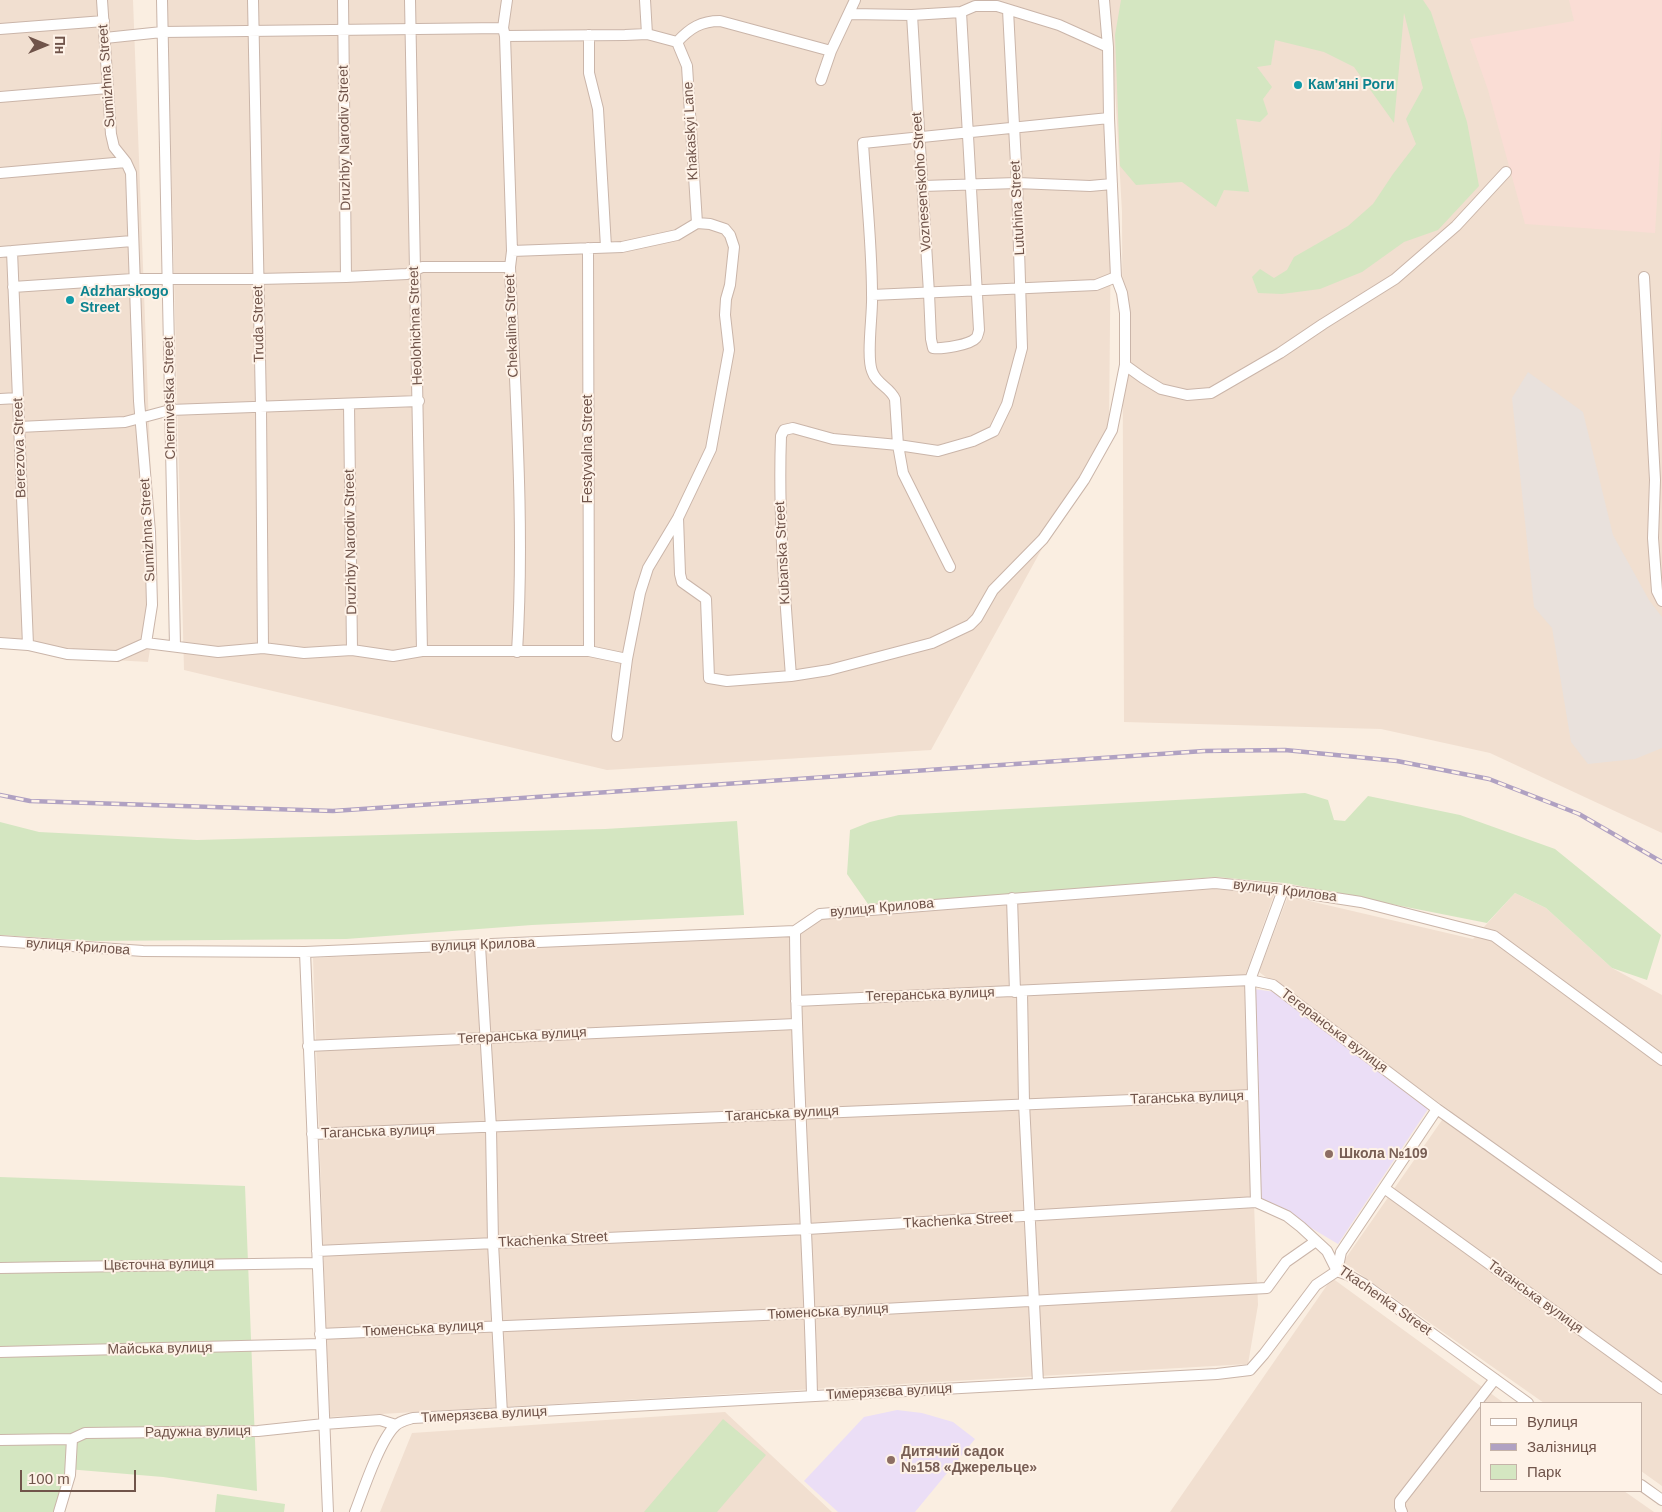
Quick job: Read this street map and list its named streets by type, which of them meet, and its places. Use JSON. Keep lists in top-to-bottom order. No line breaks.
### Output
{"streets":{"street":["Sumizhna Street","Khakaskyi Lane","Druzhby Narodiv Street","Voznesenskoho Street","Lutuhina Street","Truda Street","Heolohichna Street","Chekalina Street","Chernivetska Street","Berezova Street","Festyvalna Street","Kubanska Street","вулиця Крилова","Тегеранська вулиця","Таганська вулиця","Tkachenka Street","Цвєточна вулиця","Тюменська вулиця","Майська вулиця","Тимерязєва вулиця","Радужна вулиця"]},"crossings":[["Lutuhina Street","Kubanska Street"],["Tkachenka Street","Тюменська вулиця"],["Tkachenka Street","Тимерязєва вулиця"],["Тюменська вулиця","Майська вулиця"],["Тимерязєва вулиця","Радужна вулиця"]],"places":["Кам'яні Роги","Adzharskogo Street","Школа №109","Дитячий садок №158 «Джерельце»"],"legend":["Вулиця","Залізниця","Парк"],"scale_bar":"100 m","north":"right"}
